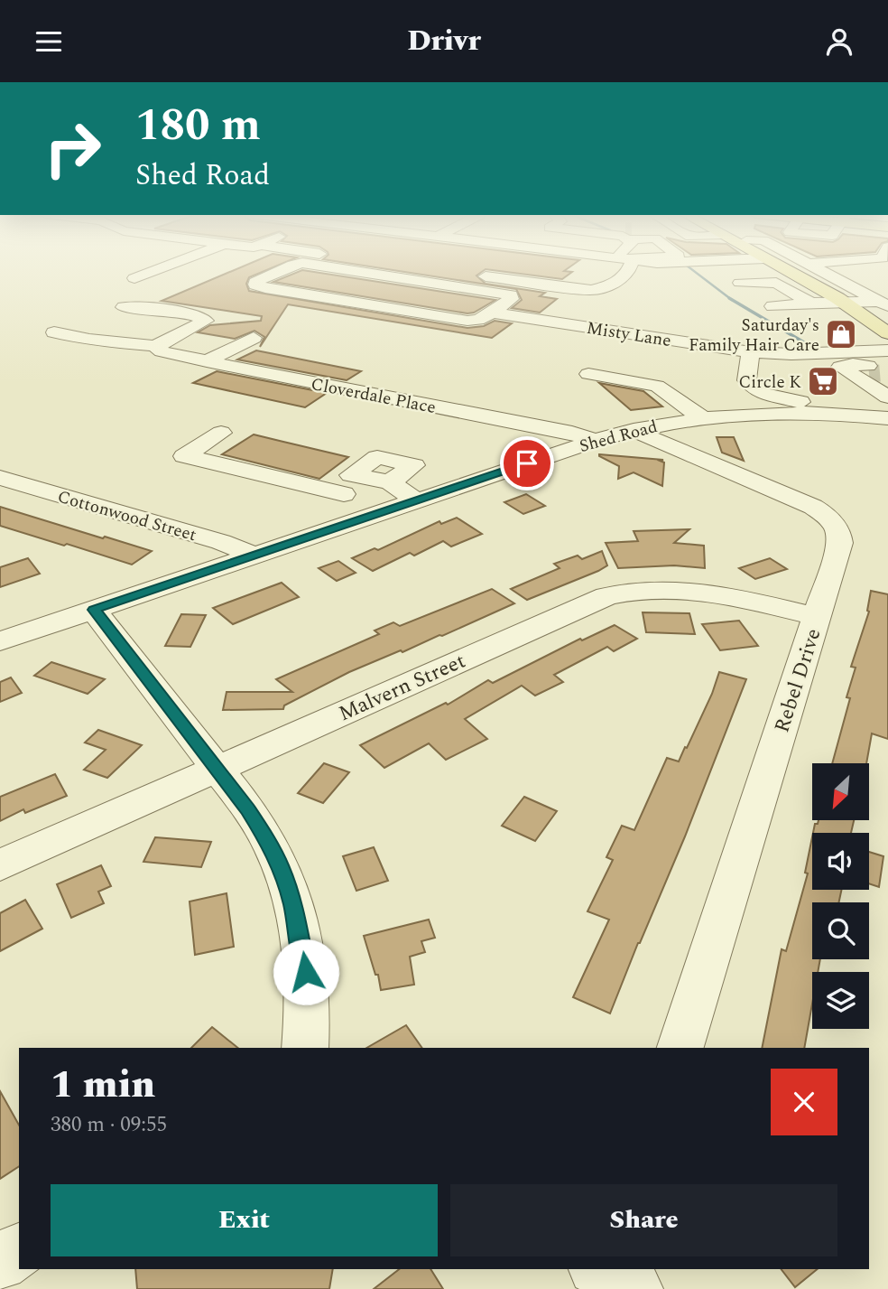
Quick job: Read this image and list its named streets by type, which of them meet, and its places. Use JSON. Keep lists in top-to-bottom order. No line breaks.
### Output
{"streets":{"street":["Misty Lane","Cloverdale Place","Shed Road","Cottonwood Street","Rebel Drive","Malvern Street"]},"crossings":[["Cloverdale Place","Shed Road"],["Shed Road","Cottonwood Street"],["Shed Road","Rebel Drive"],["Rebel Drive","Malvern Street"]],"places":{"shop":["Saturday's Family Hair Care"],"supermarket":["Circle K"]},"north":"bottom left","page":{"header":"Drivr","turn":["180 m","Shed Road"],"heading":["1 min","380 m · 09:55"],"buttons":["Exit","Share"]}}
